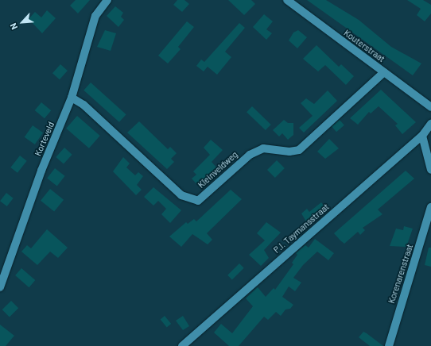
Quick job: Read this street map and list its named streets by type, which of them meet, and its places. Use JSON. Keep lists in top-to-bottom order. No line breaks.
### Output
{"streets":{"street":["Kouterstraat","Korteveld","Kleinveldweg","P.I. Taymansstraat","Korenarenstraat"]},"crossings":[["Kouterstraat","Kleinveldweg"],["Korteveld","Kleinveldweg"]],"north":"bottom left"}
